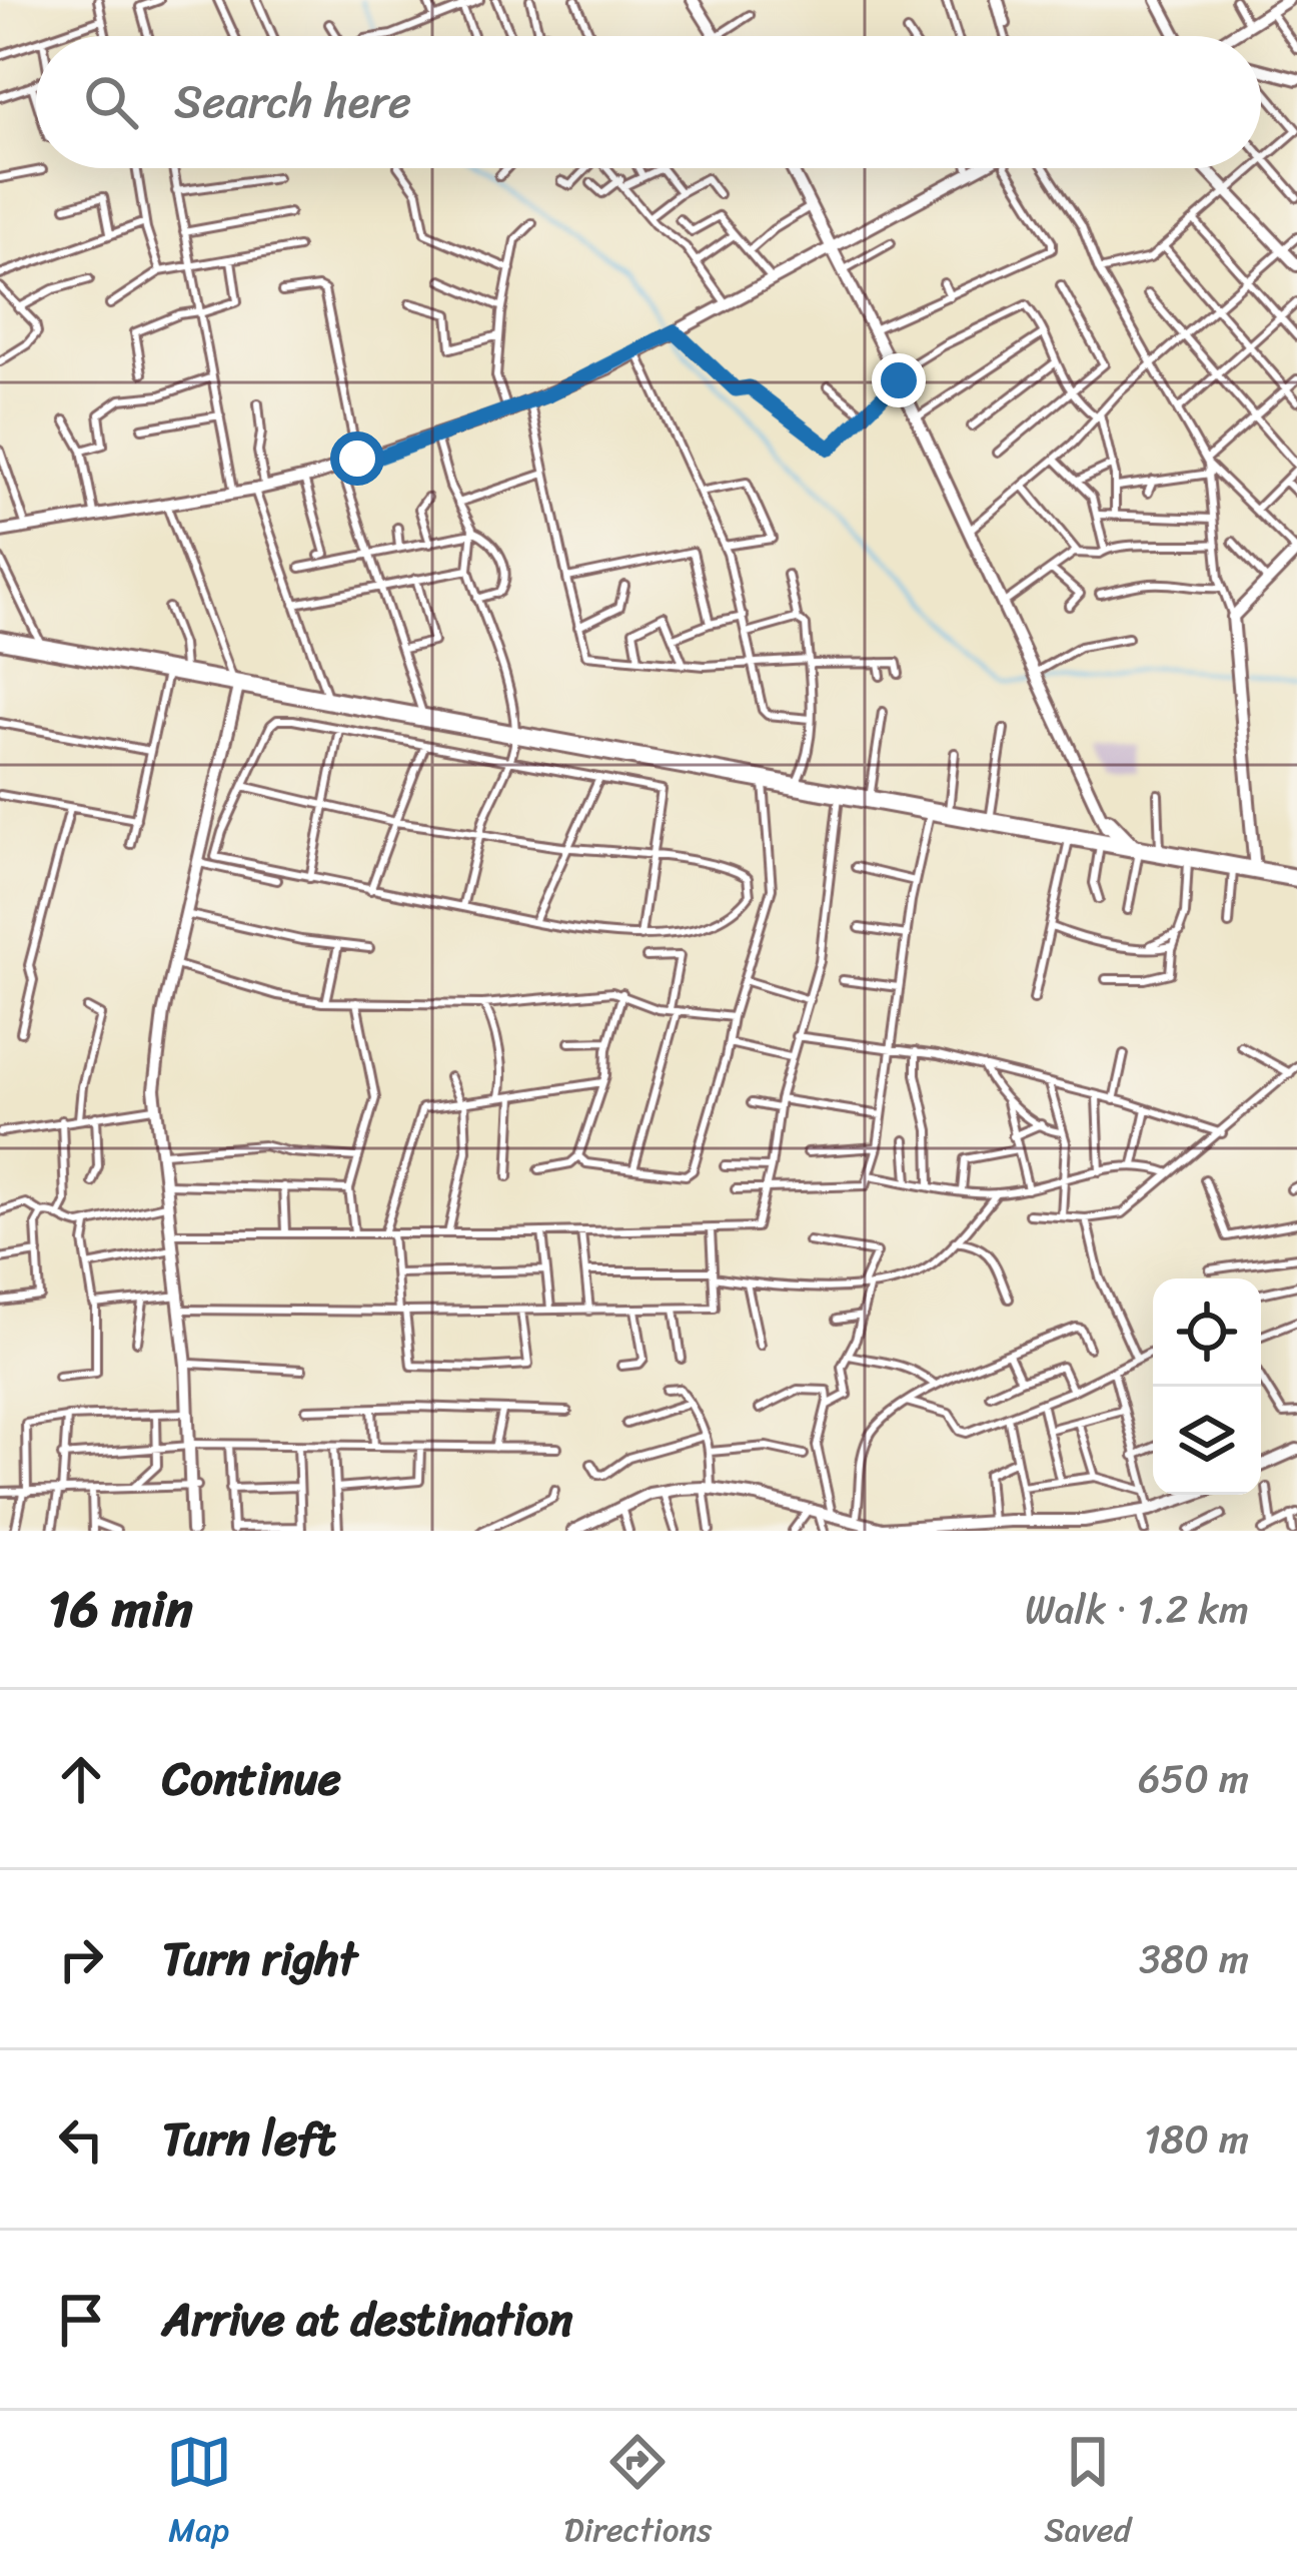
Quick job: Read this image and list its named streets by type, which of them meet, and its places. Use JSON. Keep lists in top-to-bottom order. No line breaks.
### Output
{"page":{"search":"Search here","heading":["16 min","Walk · 1.2 km"],"list":[["Continue","650 m"],["Turn right","380 m"],["Turn left","180 m"],"Arrive at destination"],"nav":["Map","Directions","Saved"]}}
